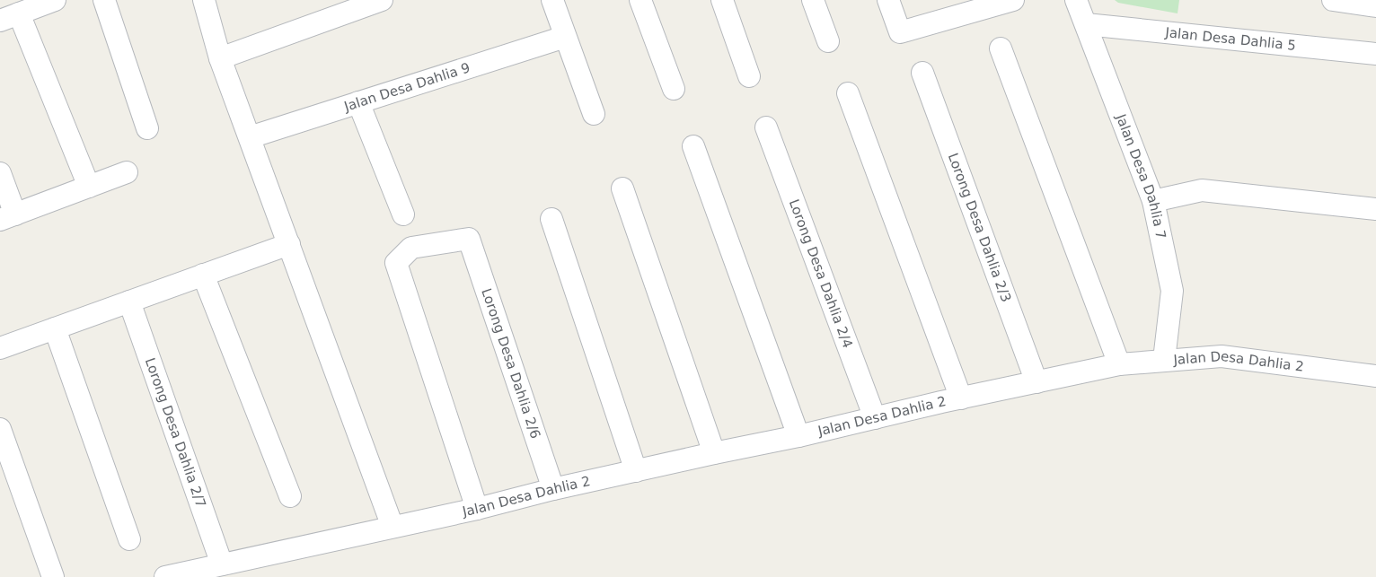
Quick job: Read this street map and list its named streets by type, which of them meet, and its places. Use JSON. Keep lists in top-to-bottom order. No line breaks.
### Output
{"streets":{"street":["Jalan Desa Dahlia 5","Jalan Desa Dahlia 9","Jalan Desa Dahlia 7","Lorong Desa Dahlia 2/3","Lorong Desa Dahlia 2/4","Lorong Desa Dahlia 2/6","Jalan Desa Dahlia 2","Lorong Desa Dahlia 2/7"]},"crossings":[["Jalan Desa Dahlia 5","Jalan Desa Dahlia 7"],["Jalan Desa Dahlia 7","Jalan Desa Dahlia 2"],["Lorong Desa Dahlia 2/3","Jalan Desa Dahlia 2"],["Lorong Desa Dahlia 2/4","Jalan Desa Dahlia 2"],["Lorong Desa Dahlia 2/6","Jalan Desa Dahlia 2"],["Jalan Desa Dahlia 2","Lorong Desa Dahlia 2/7"]]}
